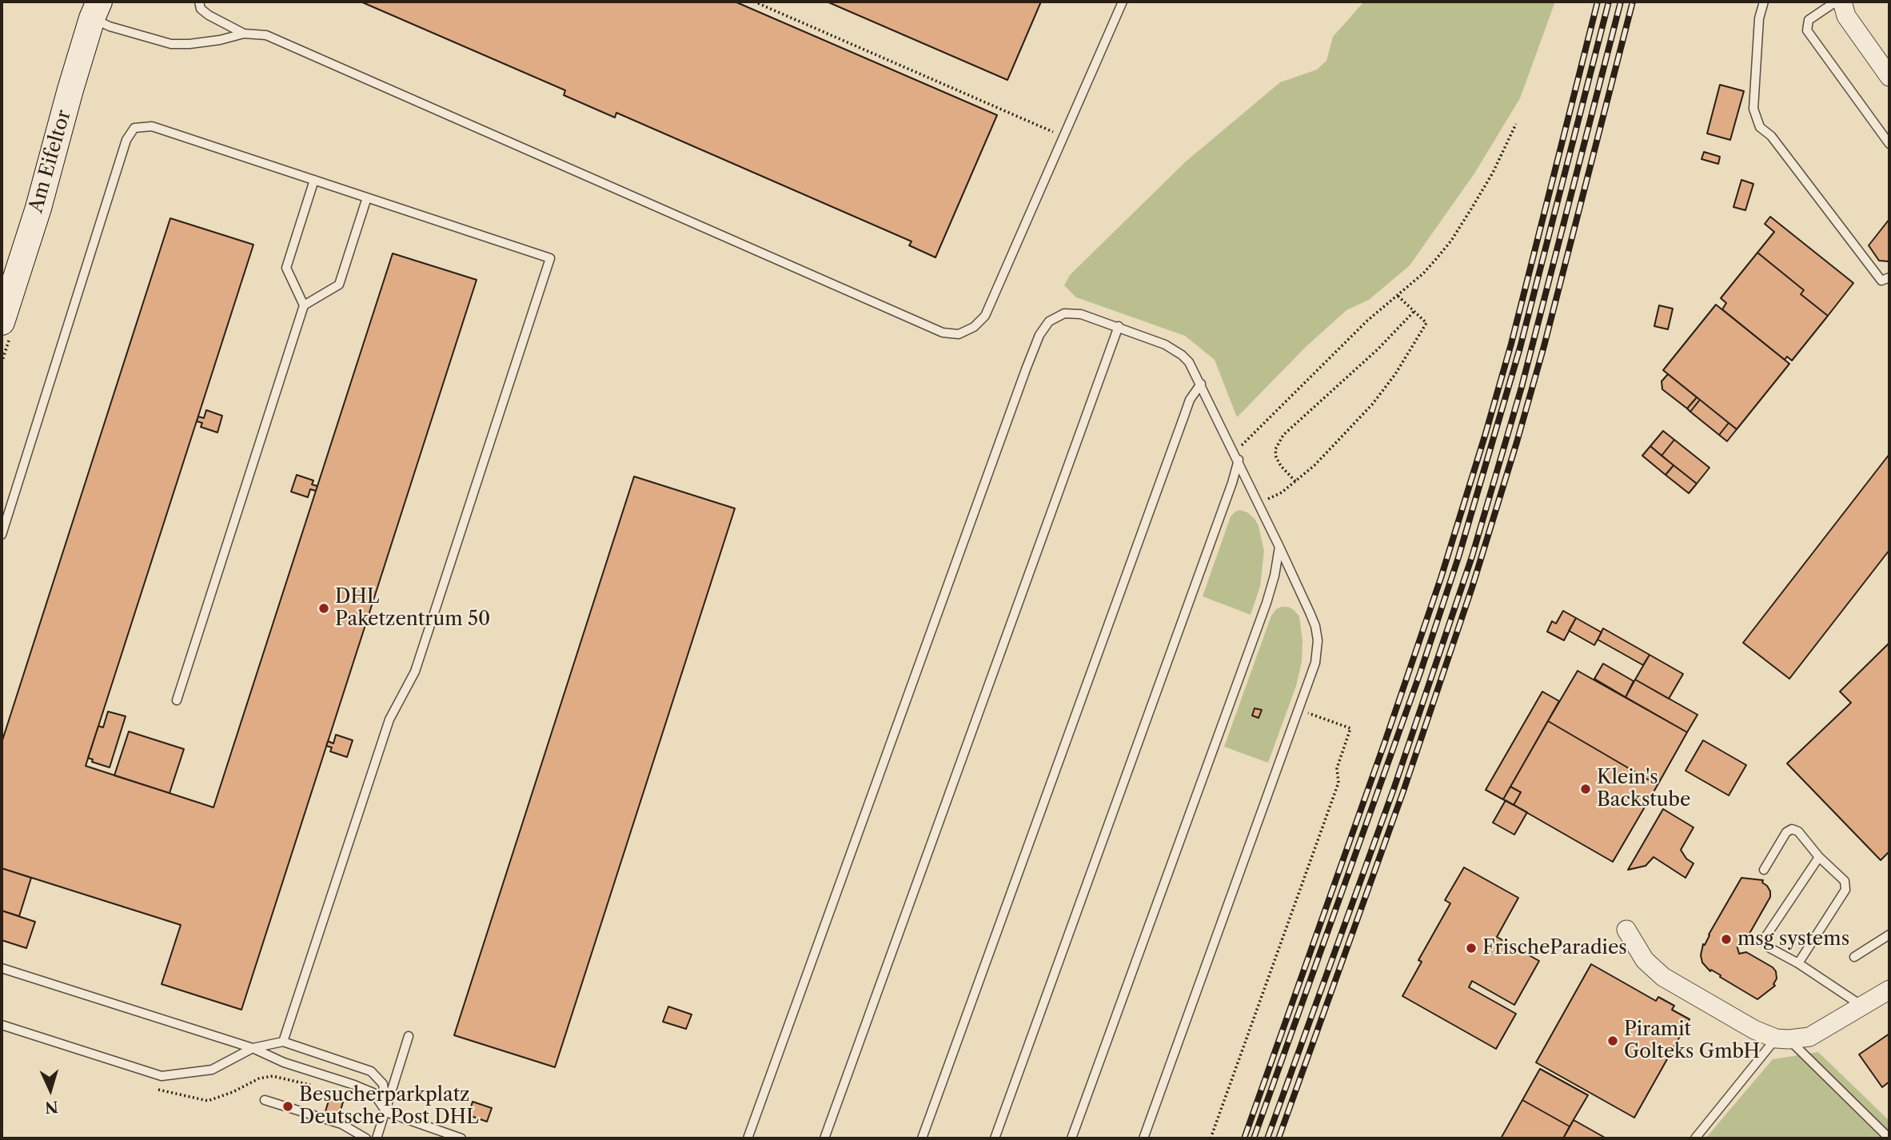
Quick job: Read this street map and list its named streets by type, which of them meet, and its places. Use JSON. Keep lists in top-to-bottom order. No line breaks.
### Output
{"streets":{"main road":["Am Eifeltor"]},"places":["DHL Paketzentrum 50","Klein's Backstube","msg systems","FrischeParadies","Piramit Golteks GmbH","Besucherparkplatz Deutsche Post DHL"],"north":"bottom"}
